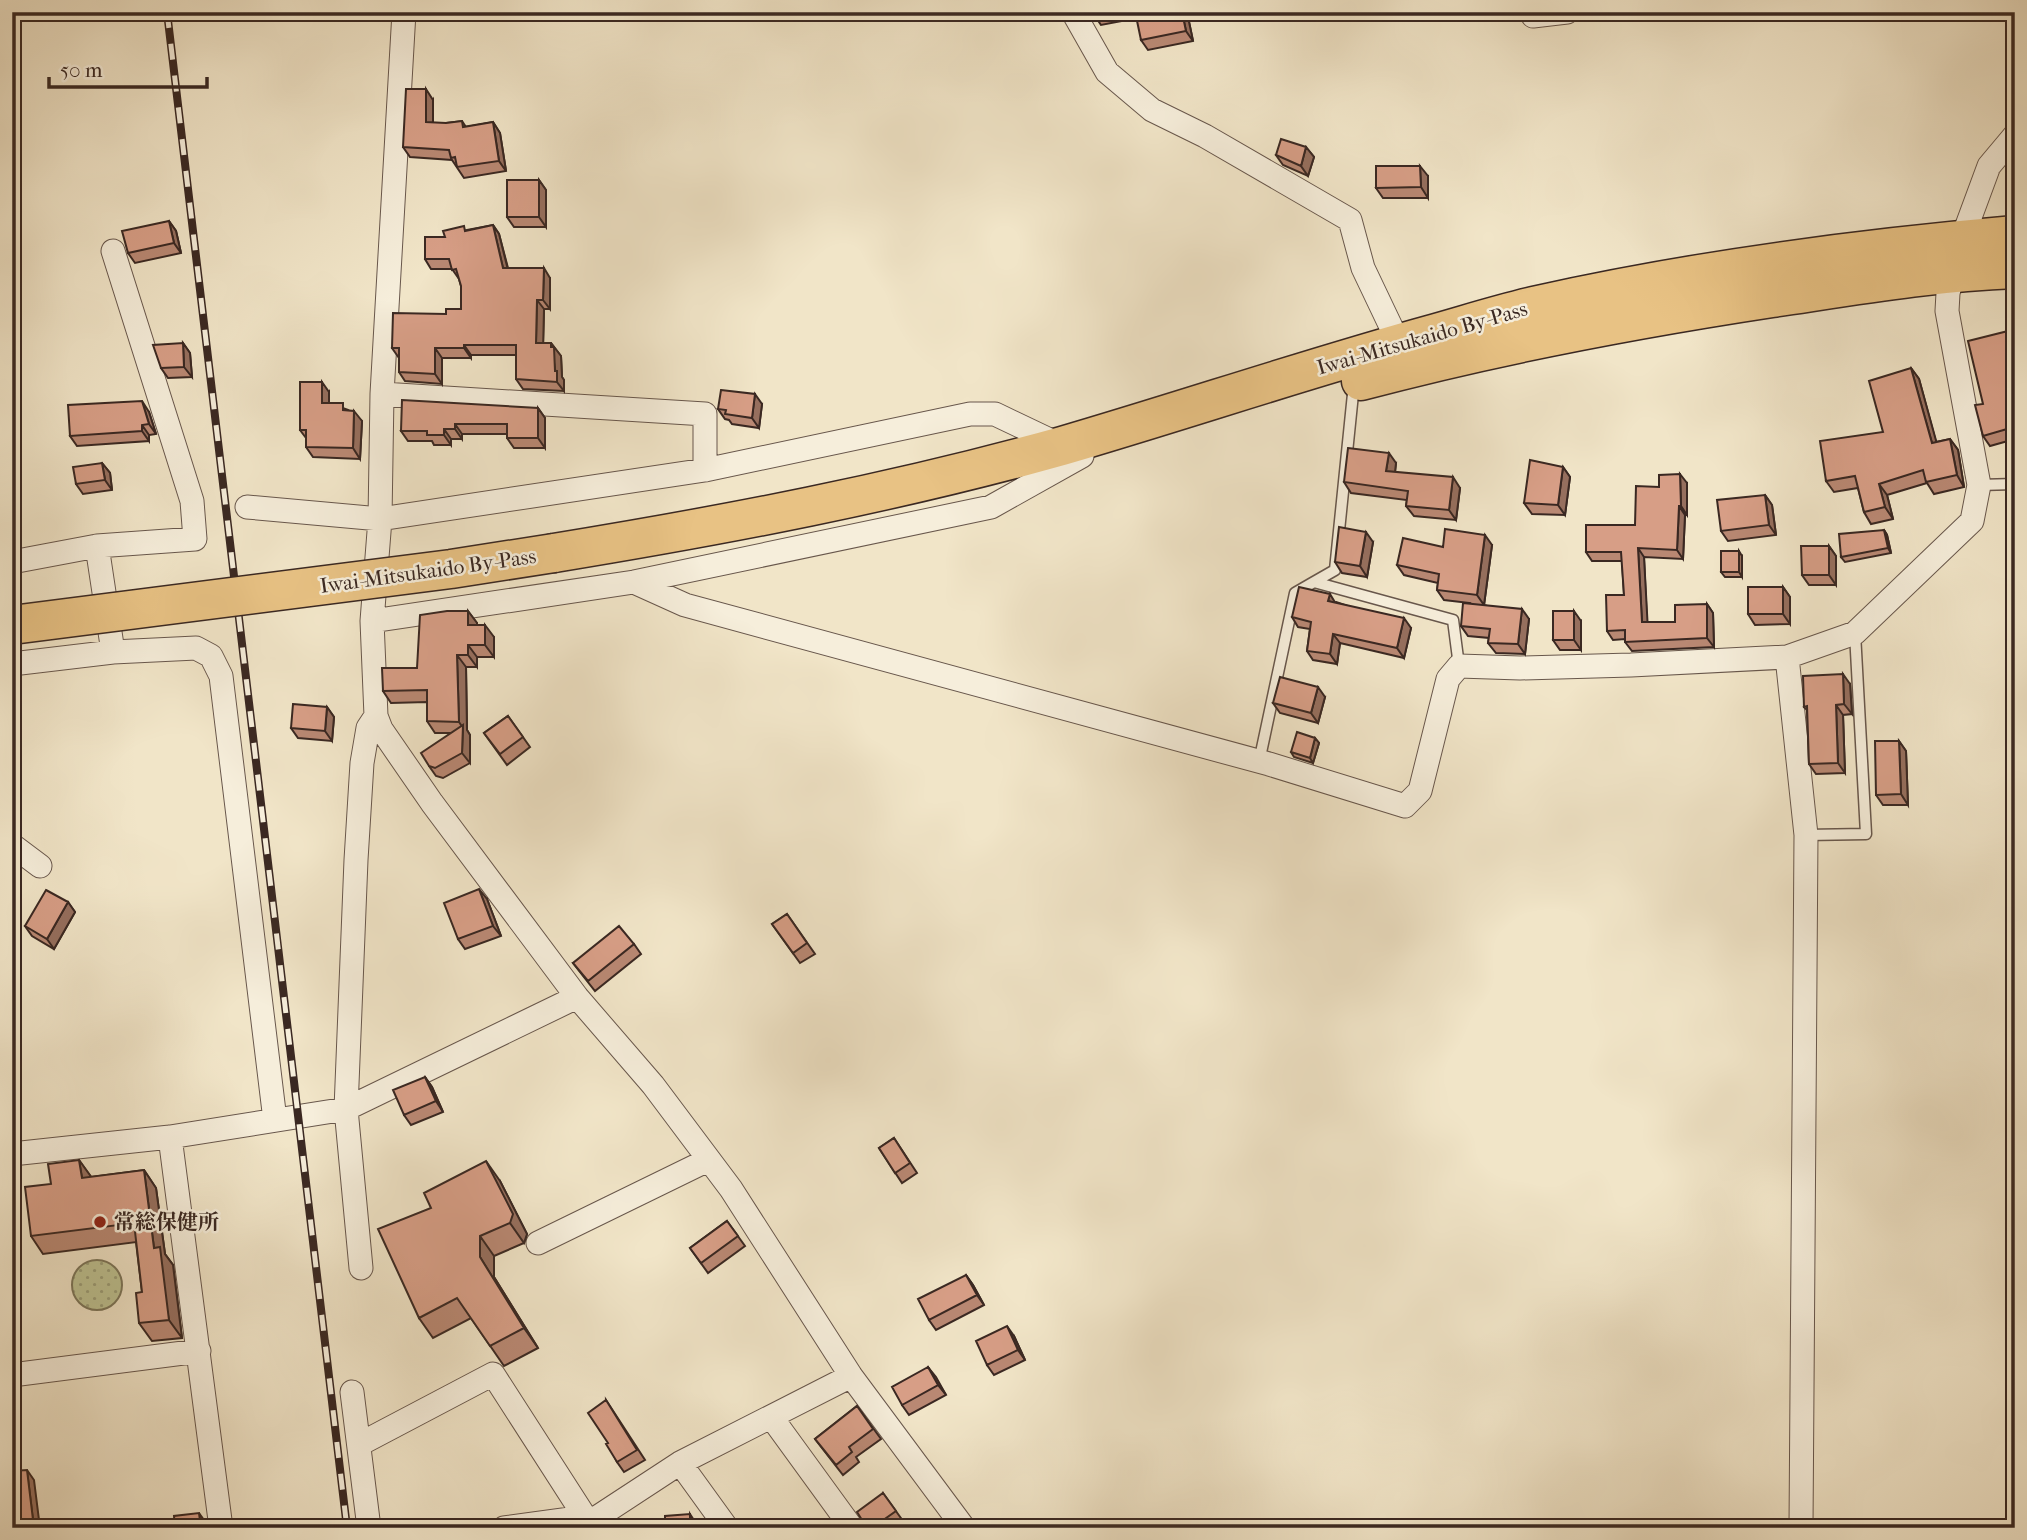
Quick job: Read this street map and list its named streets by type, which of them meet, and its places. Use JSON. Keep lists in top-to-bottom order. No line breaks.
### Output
{"streets":{"highway":["Iwai-Mitsukaido By-Pass"]},"places":["常総保健所"],"scale_bar":"50 m"}
